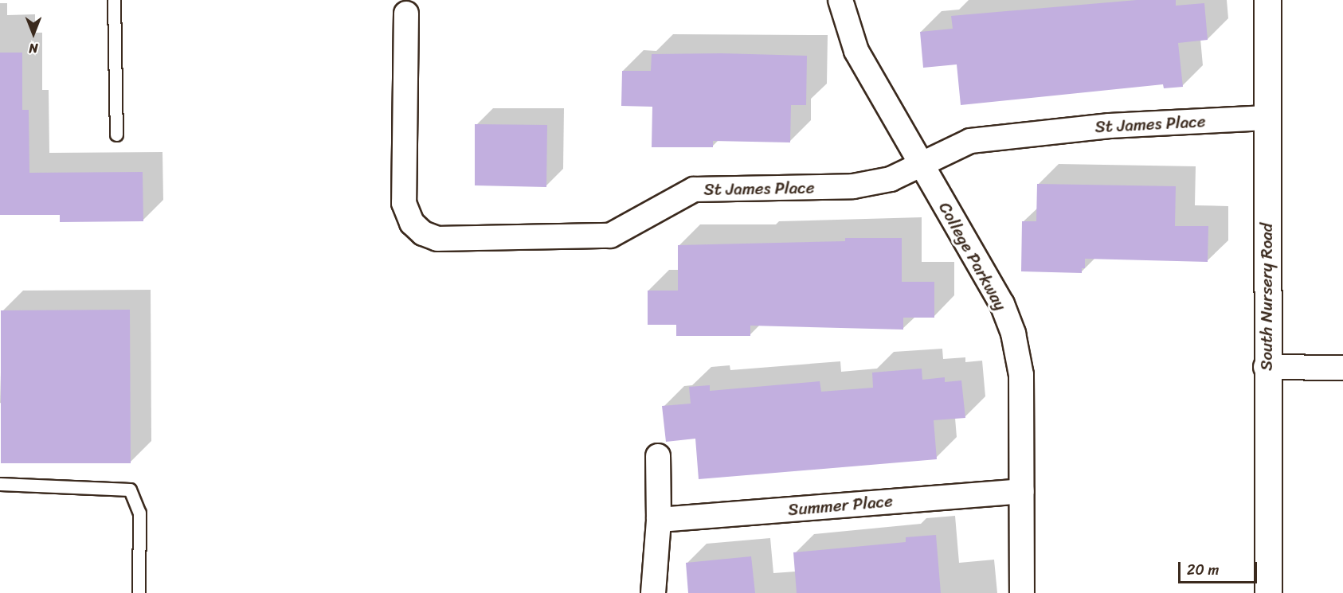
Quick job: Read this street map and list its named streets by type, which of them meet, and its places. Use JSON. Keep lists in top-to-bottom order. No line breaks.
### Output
{"streets":{"street":["St James Place","College Parkway","South Nursery Road","Summer Place"]},"crossings":[["St James Place","College Parkway"],["St James Place","South Nursery Road"],["College Parkway","Summer Place"]],"scale_bar":"20 m","north":"bottom"}
